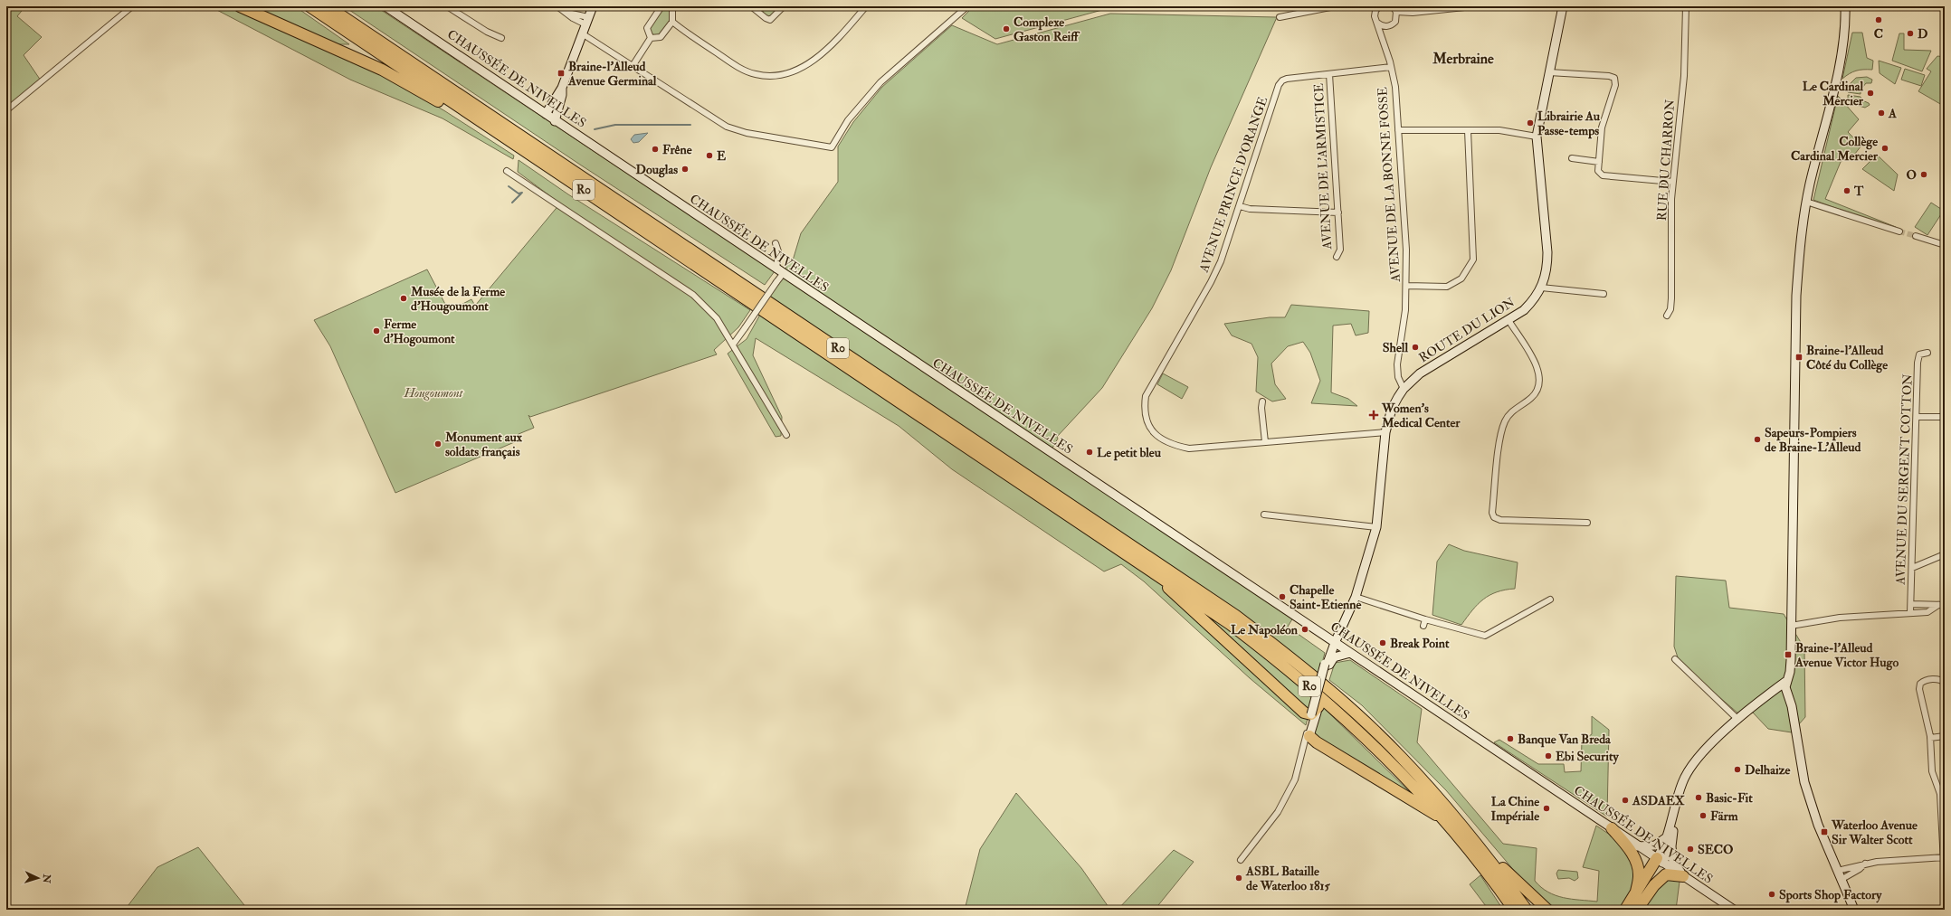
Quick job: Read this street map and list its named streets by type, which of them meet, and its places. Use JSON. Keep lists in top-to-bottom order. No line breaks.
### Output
{"streets":{"highway":["R0"],"main road":["CHAUSSÉE DE NIVELLES","ROUTE DU LION"],"street":["RUE DU CHARRON","AVENUE DE L'ARMISTICE","AVENUE PRINCE D'ORANGE","AVENUE DE LA BONNE FOSSE","AVENUE DU SERGENT COTTON"]},"crossings":[["CHAUSSÉE DE NIVELLES","ROUTE DU LION"],["AVENUE DE L'ARMISTICE","AVENUE PRINCE D'ORANGE"],["AVENUE PRINCE D'ORANGE","AVENUE DE LA BONNE FOSSE"],["AVENUE PRINCE D'ORANGE","ROUTE DU LION"],["AVENUE DE LA BONNE FOSSE","ROUTE DU LION"]],"districts":["Merbraine"],"parks":["Hougoumont"],"places":{"other":["C","Complexe Gaston Reiff","D","Le Cardinal Mercier","A","Librairie Au Passe-temps","Collège Cardinal Mercier","Frêne","E","Douglas","O","T","Musée de la Ferme d'Hougoumont","Ferme d'Hogoumont","Shell","Sapeurs-Pompiers de Braine-L'Alleud","Monument aux soldats français","Le petit bleu","Chapelle Saint-Etienne","Le Napoléon","Break Point","Banque Van Breda","Ebi Security","Delhaize","Basic-Fit","ASDAEX","La Chine Impériale","Färm","SECO","ASBL Bataille de Waterloo 1815","Sports Shop Factory"],"transit":["Braine-l'Alleud Avenue Germinal","Braine-l'Alleud Côté du Collège","Braine-l'Alleud Avenue Victor Hugo","Waterloo Avenue Sir Walter Scott"],"health":["Women’s Medical Center"]},"north":"right"}
